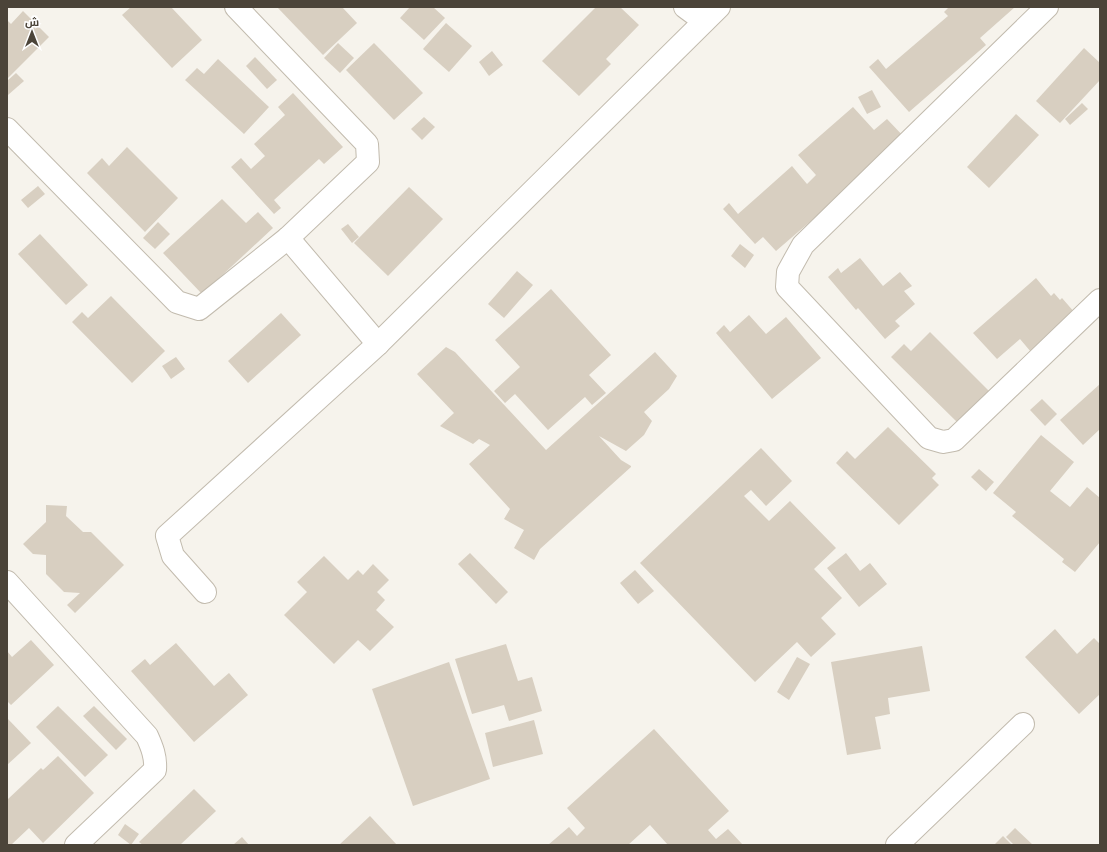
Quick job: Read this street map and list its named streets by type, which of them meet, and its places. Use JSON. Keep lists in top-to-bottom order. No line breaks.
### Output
{"north":"top"}
